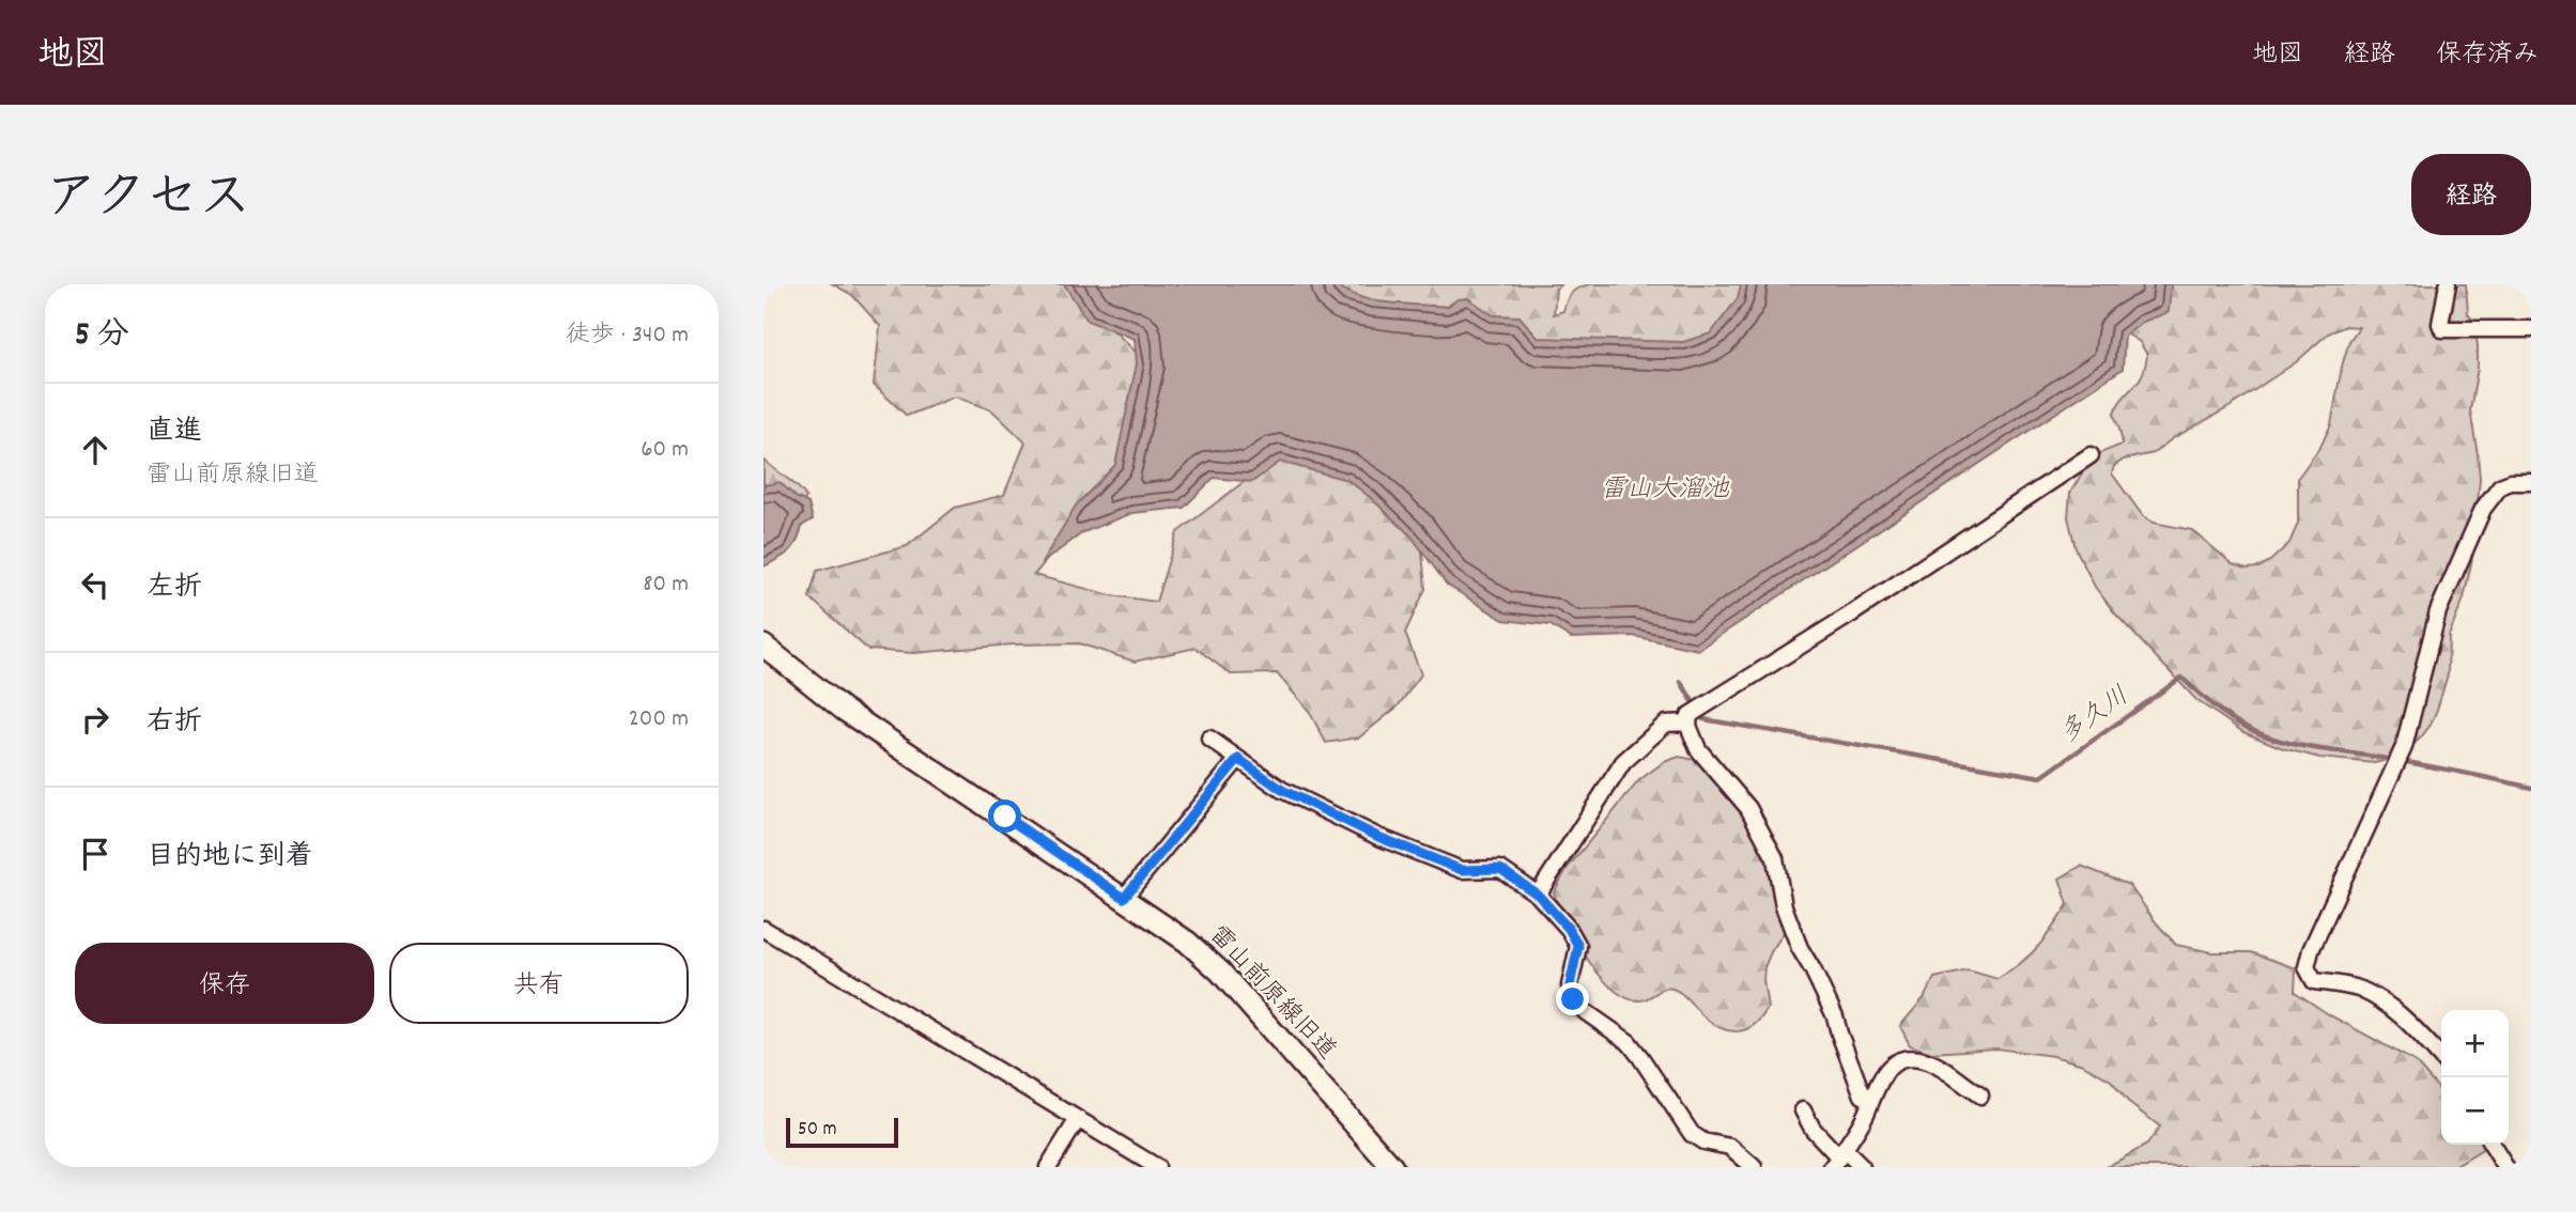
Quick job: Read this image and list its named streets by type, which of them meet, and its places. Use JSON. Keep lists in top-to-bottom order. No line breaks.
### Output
{"streets":{"street":["雷山前原線旧道"]},"water":["雷山大溜池","多久川"],"scale_bar":"50 m","page":{"header":"地図","nav":["地図","経路","保存済み"],"title":"アクセス","buttons":["経路",["保存","共有"]],"heading":["5 分","徒歩 · 340 m"],"list":[["直進","雷山前原線旧道","60 m"],["左折","80 m"],["右折","200 m"],"目的地に到着"],"map_buttons":["+","−"],"scale":"50 m"}}
